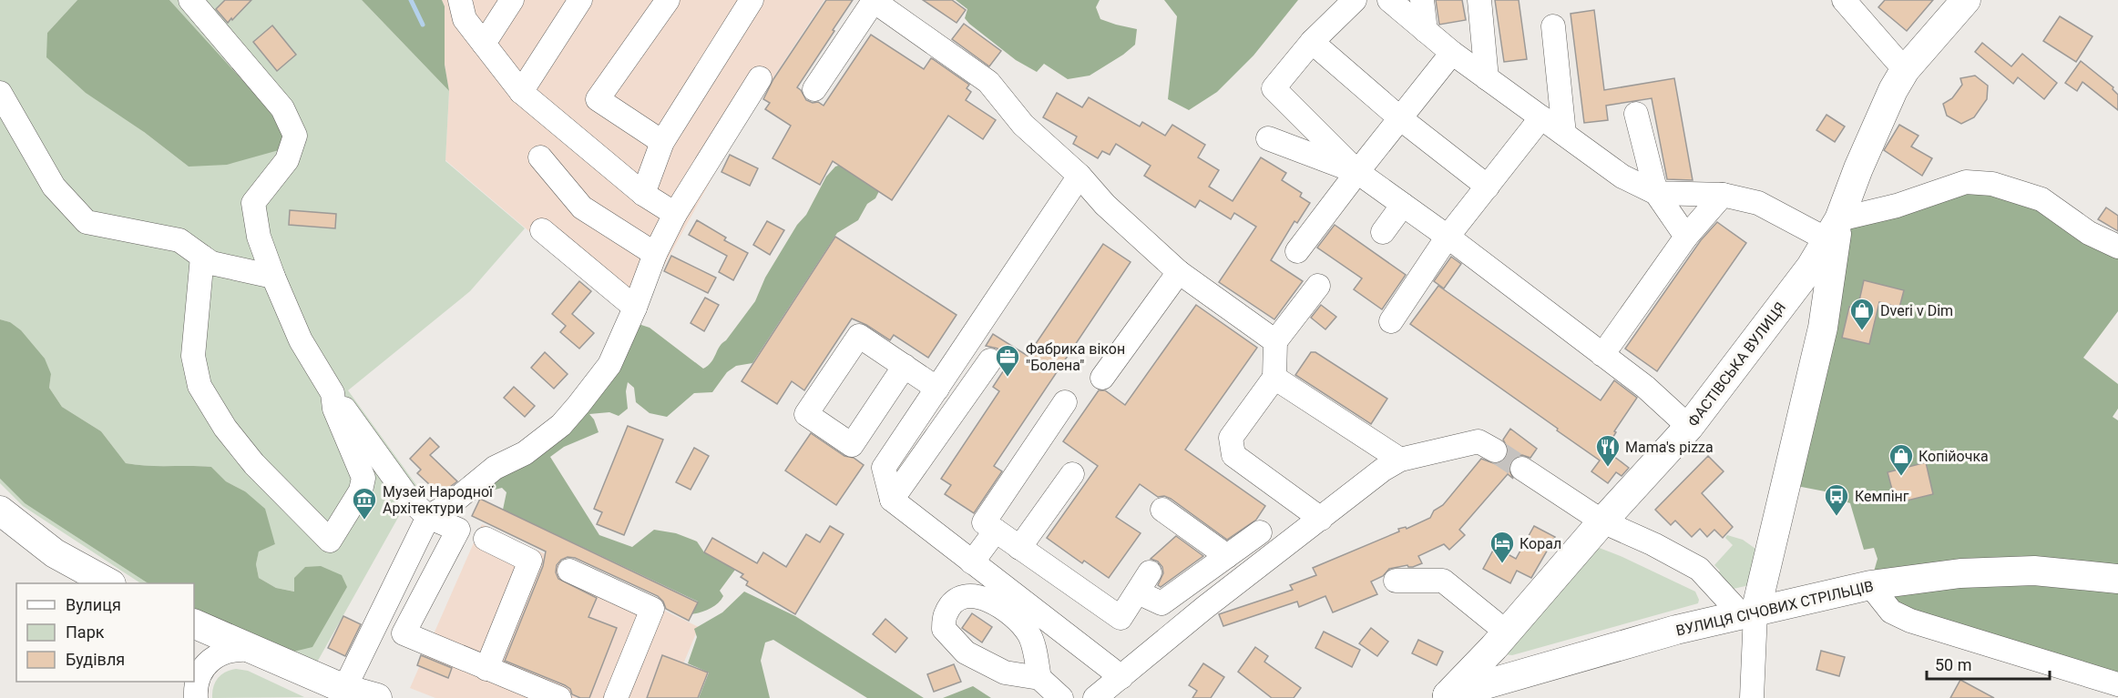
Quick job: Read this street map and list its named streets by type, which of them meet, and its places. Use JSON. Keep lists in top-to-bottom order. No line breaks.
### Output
{"streets":{"main road":["ФАСТІВСЬКА ВУЛИЦЯ","ВУЛИЦЯ СІЧОВИХ СТРІЛЬЦІВ"]},"crossings":[["ФАСТІВСЬКА ВУЛИЦЯ","ВУЛИЦЯ СІЧОВИХ СТРІЛЬЦІВ"]],"places":{"shop":["Dveri v Dim","Копійочка"],"office":["Фабрика вікон \"Болена\""],"restaurant":["Mama's pizza"],"bus stop":["Кемпінг"],"museum":["Музей Народної Архітектури"],"hotel":["Корал"]},"legend":["Вулиця","Парк","Будівля"],"scale_bar":"50 m"}
